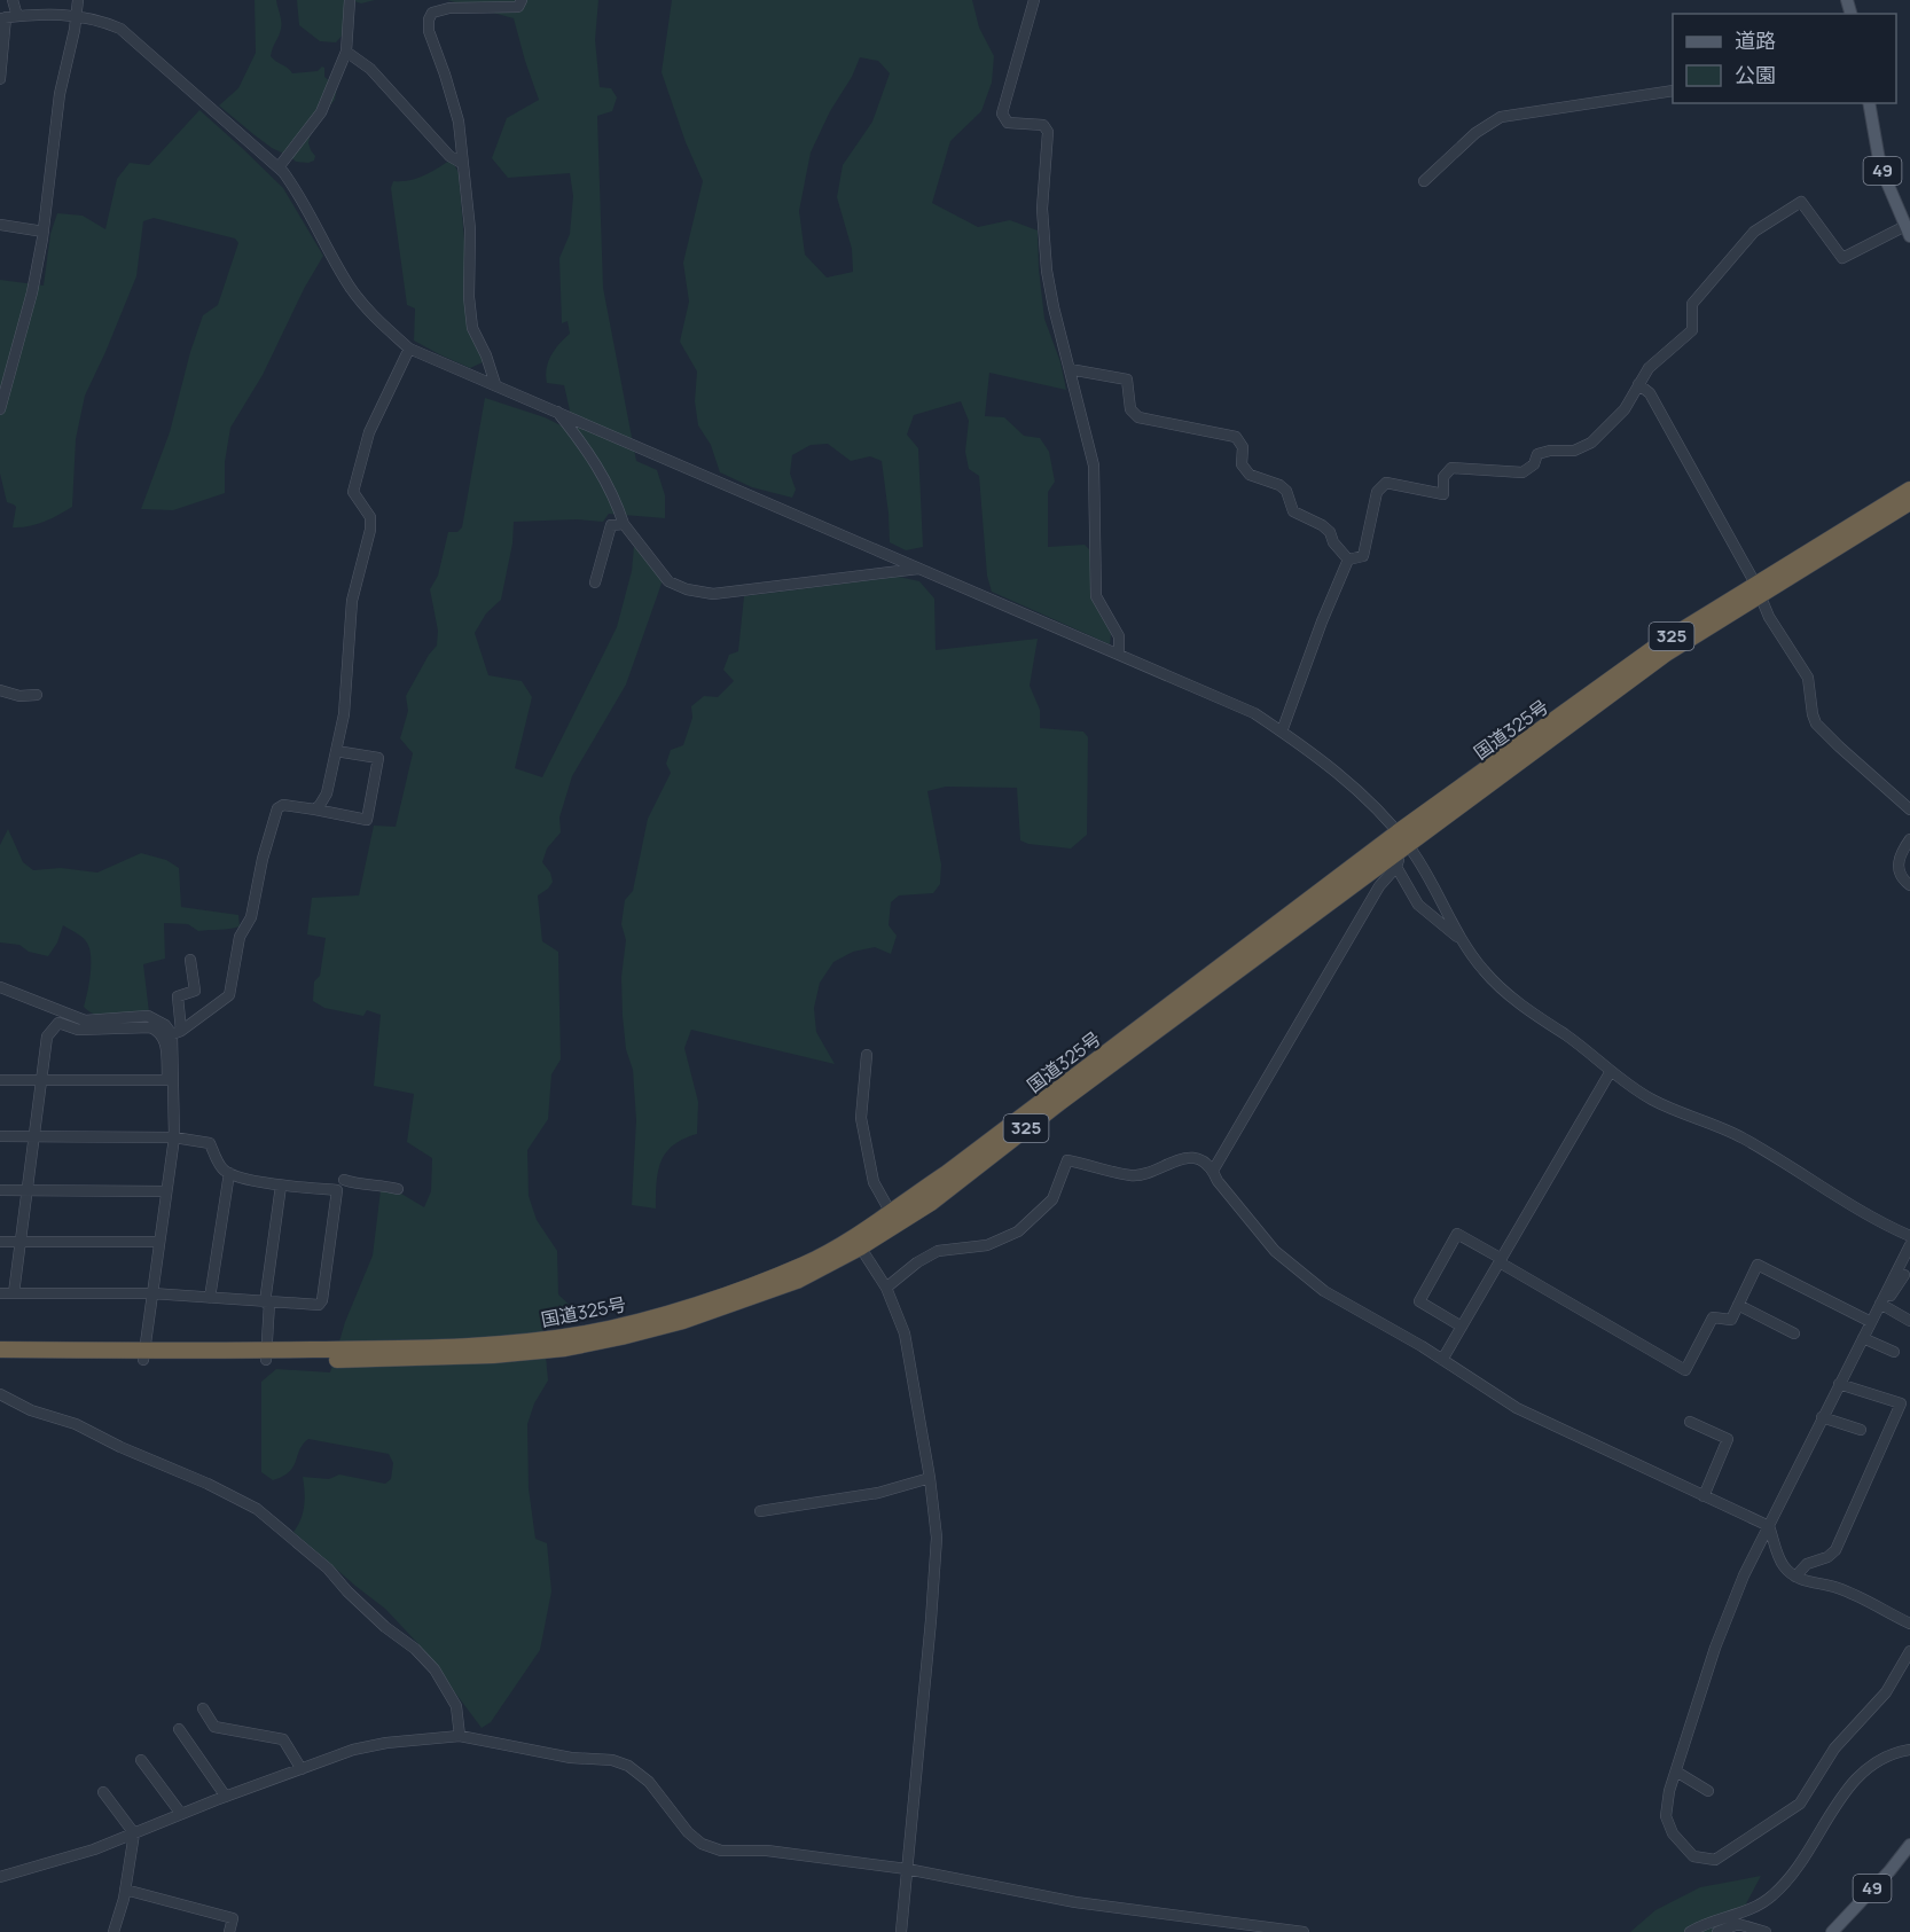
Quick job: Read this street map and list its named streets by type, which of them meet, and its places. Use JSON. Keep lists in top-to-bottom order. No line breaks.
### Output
{"streets":{"highway":["325","国道325号"],"main road":["49"]},"legend":["道路","公園"]}
